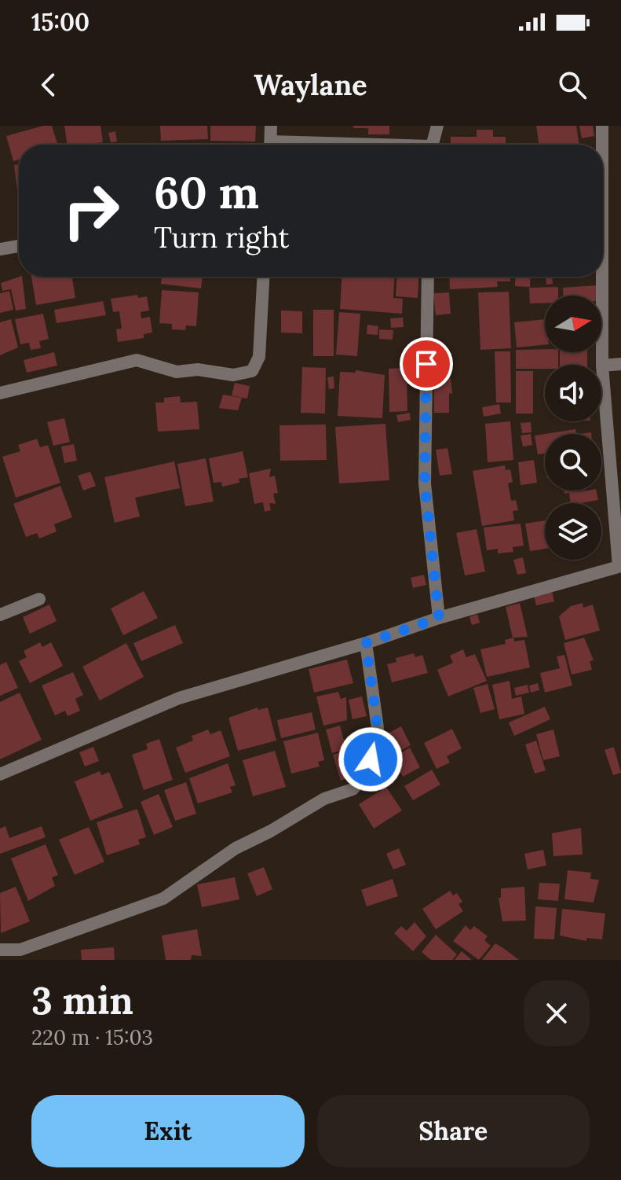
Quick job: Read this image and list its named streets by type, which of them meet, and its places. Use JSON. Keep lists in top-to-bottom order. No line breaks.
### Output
{"north":"right","page":{"status":"15:00","header":"Waylane","turn":["60 m","Turn right"],"heading":["3 min","220 m · 15:03"],"buttons":["Exit","Share"]}}
